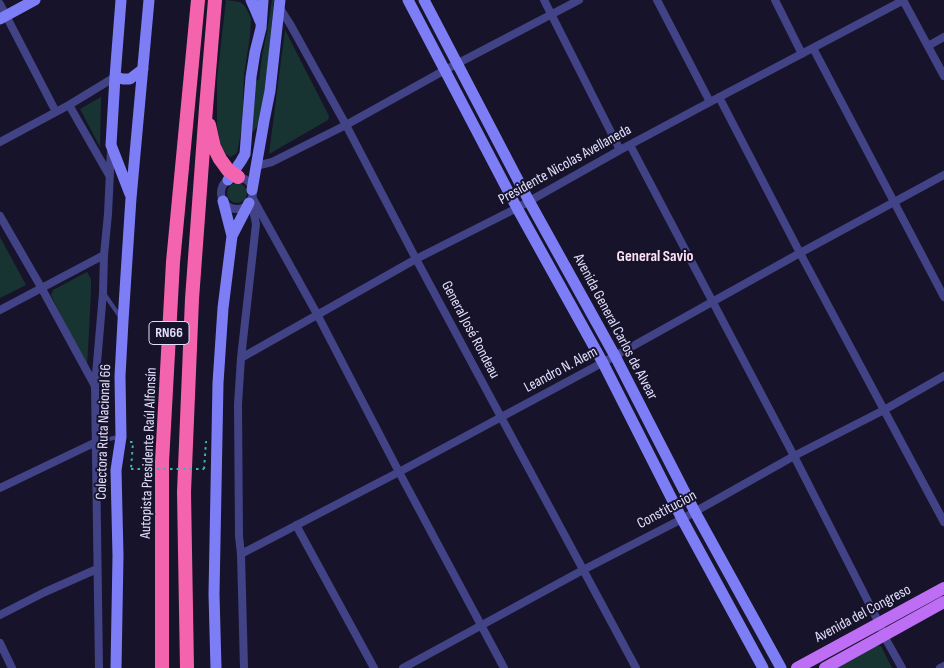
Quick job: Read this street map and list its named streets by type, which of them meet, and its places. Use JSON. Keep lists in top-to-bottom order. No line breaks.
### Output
{"streets":{"highway":["RN66","Autopista Presidente Raúl Alfonsín"],"main road":["Avenida del Congreso"],"street":["Presidente Nicolas Avellaneda","Avenida General Carlos de Alvear","General José Rondeau","Leandro N. Alem","Colectora Ruta Nacional 66","Constitucion"]},"crossings":[["Presidente Nicolas Avellaneda","Avenida General Carlos de Alvear"],["Presidente Nicolas Avellaneda","General José Rondeau"],["Avenida General Carlos de Alvear","Leandro N. Alem"],["Avenida General Carlos de Alvear","Constitucion"],["General José Rondeau","Leandro N. Alem"],["General José Rondeau","Constitucion"]],"districts":["General Savio"]}
